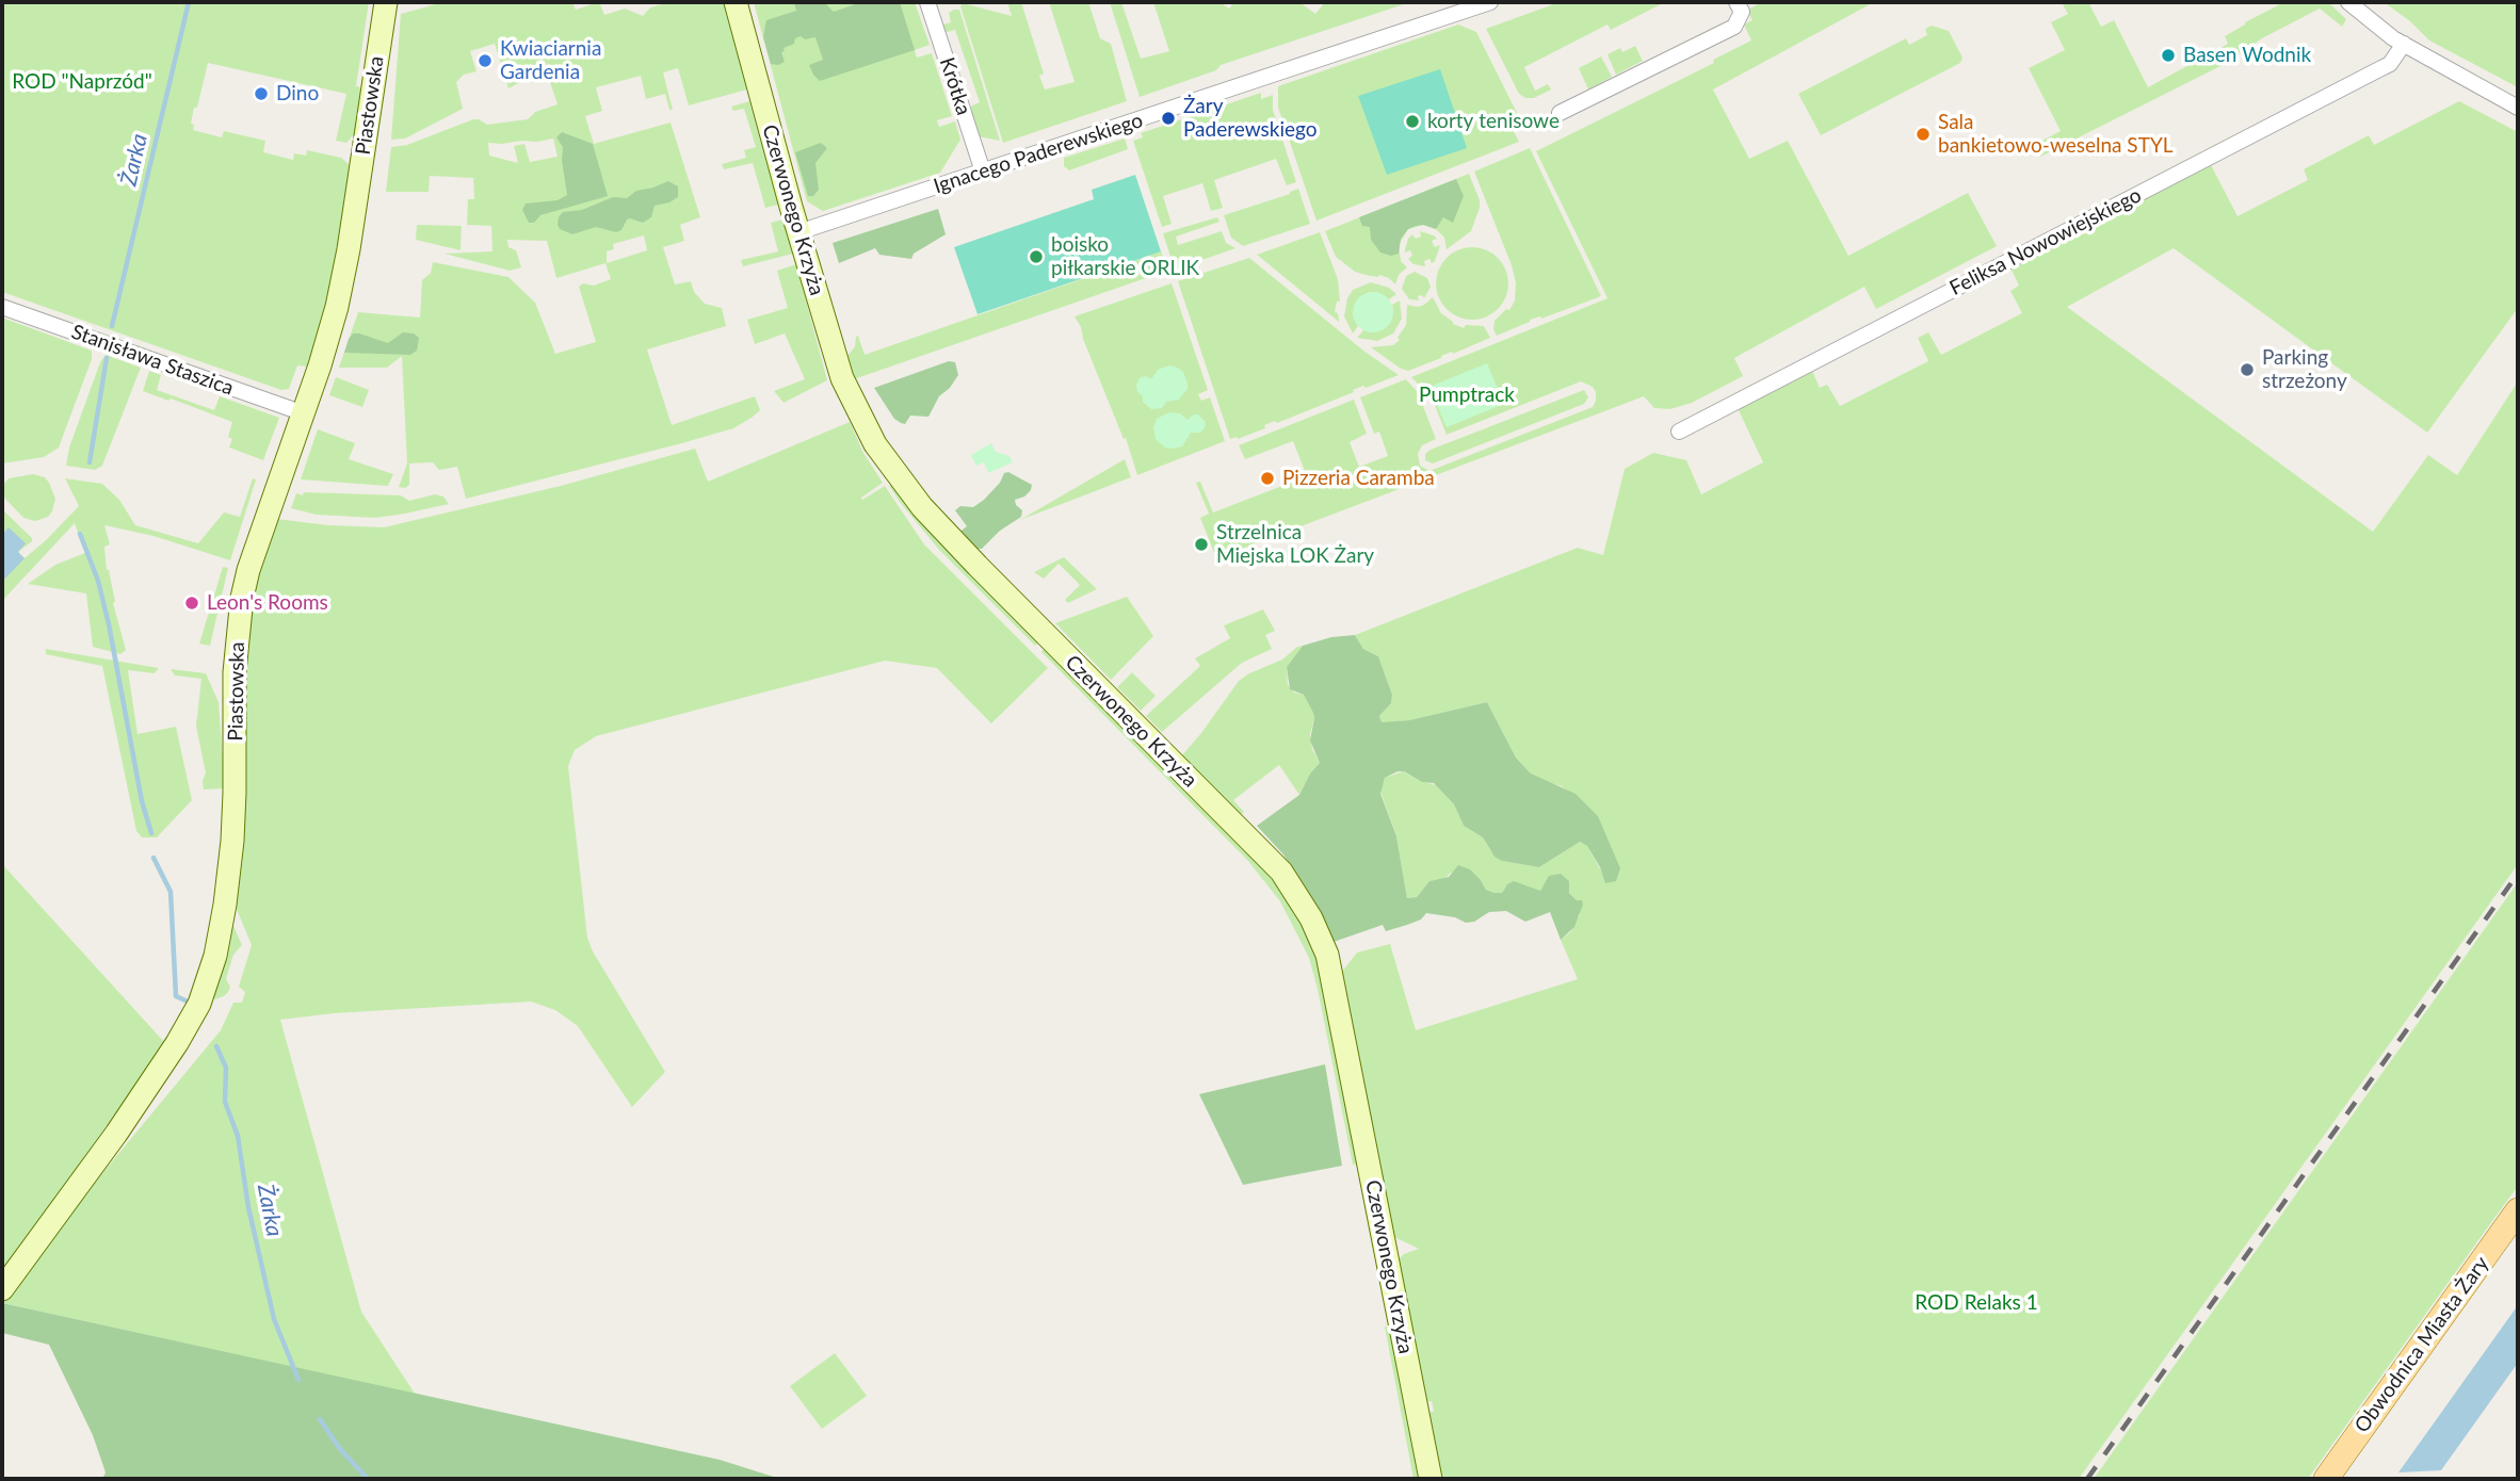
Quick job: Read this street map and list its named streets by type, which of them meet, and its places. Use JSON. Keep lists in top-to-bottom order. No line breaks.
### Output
{"streets":{"main road":["Obwodnica Miasta Żary"],"street":["Krótka","Piastowska","Ignacego Paderewskiego","Czerwonego Krzyża","Feliksa Nowowiejskiego","Stanisława Staszica"]},"crossings":[["Krótka","Ignacego Paderewskiego"],["Piastowska","Stanisława Staszica"],["Ignacego Paderewskiego","Czerwonego Krzyża"]],"water":["Żarka"],"parks":["ROD \"Naprzód\"","Pumptrack","ROD Relaks 1"],"places":["Basen Wodnik","Kwiaciarnia Gardenia","Dino","Żary Paderewskiego","korty tenisowe","Sala bankietowo-weselna STYL","boisko piłkarskie ORLIK","Parking strzeżony","Pizzeria Caramba","Strzelnica Miejska LOK Żary","Leon's Rooms"]}
